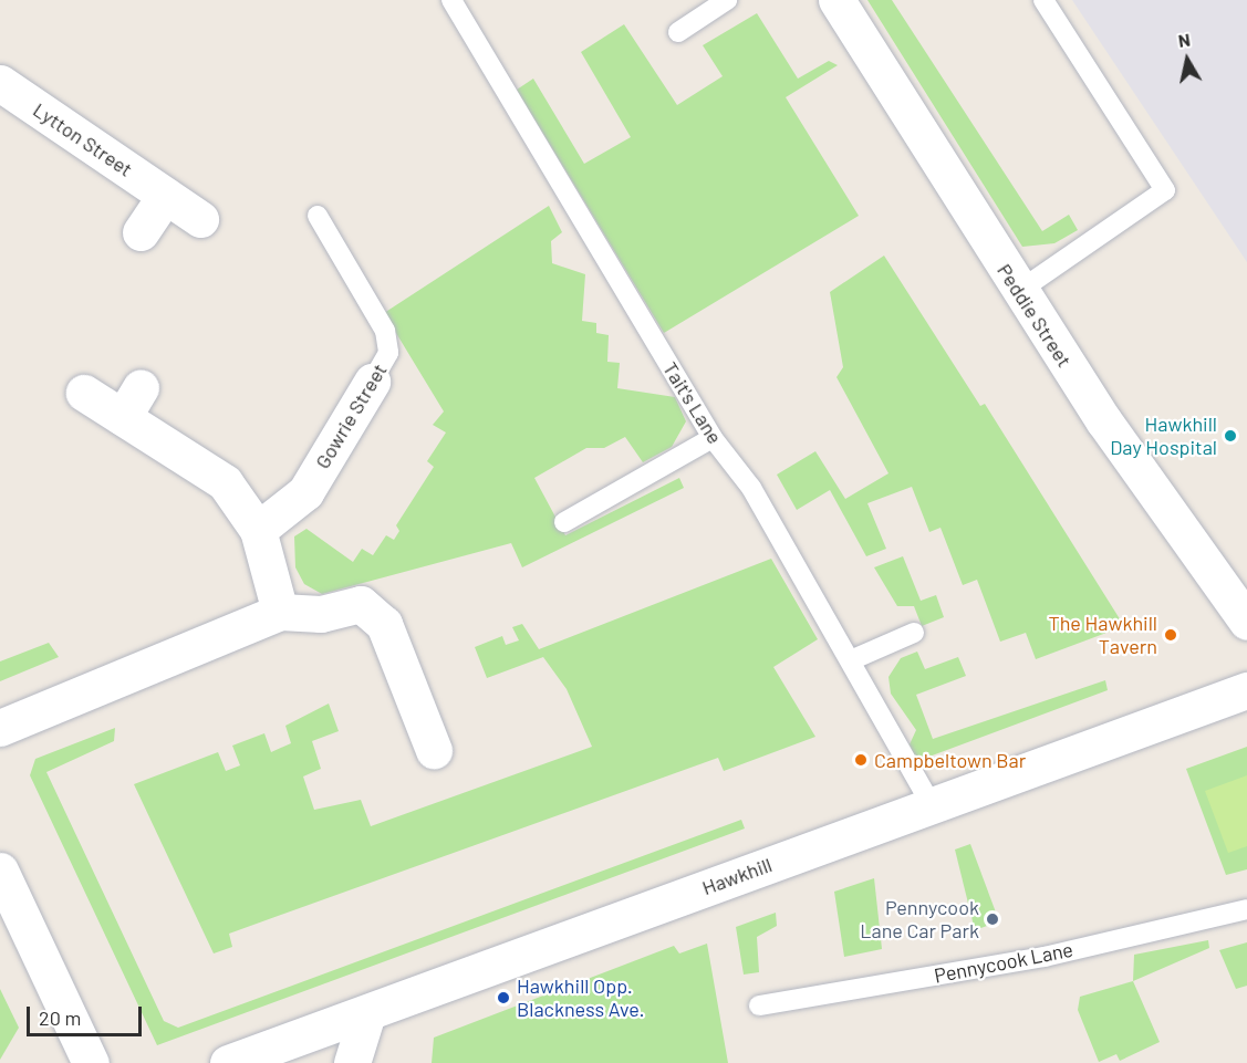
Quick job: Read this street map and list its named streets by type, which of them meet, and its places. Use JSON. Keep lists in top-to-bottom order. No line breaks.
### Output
{"streets":{"street":["Lytton Street","Peddie Street","Gowrie Street","Hawkhill"],"lane":["Tait's Lane","Pennycook Lane"]},"crossings":[["Tait's Lane","Hawkhill"]],"places":["Hawkhill Day Hospital","The Hawkhill Tavern","Campbeltown Bar","Pennycook Lane Car Park","Hawkhill Opp. Blackness Ave."],"scale_bar":"20 m","north":"top"}
